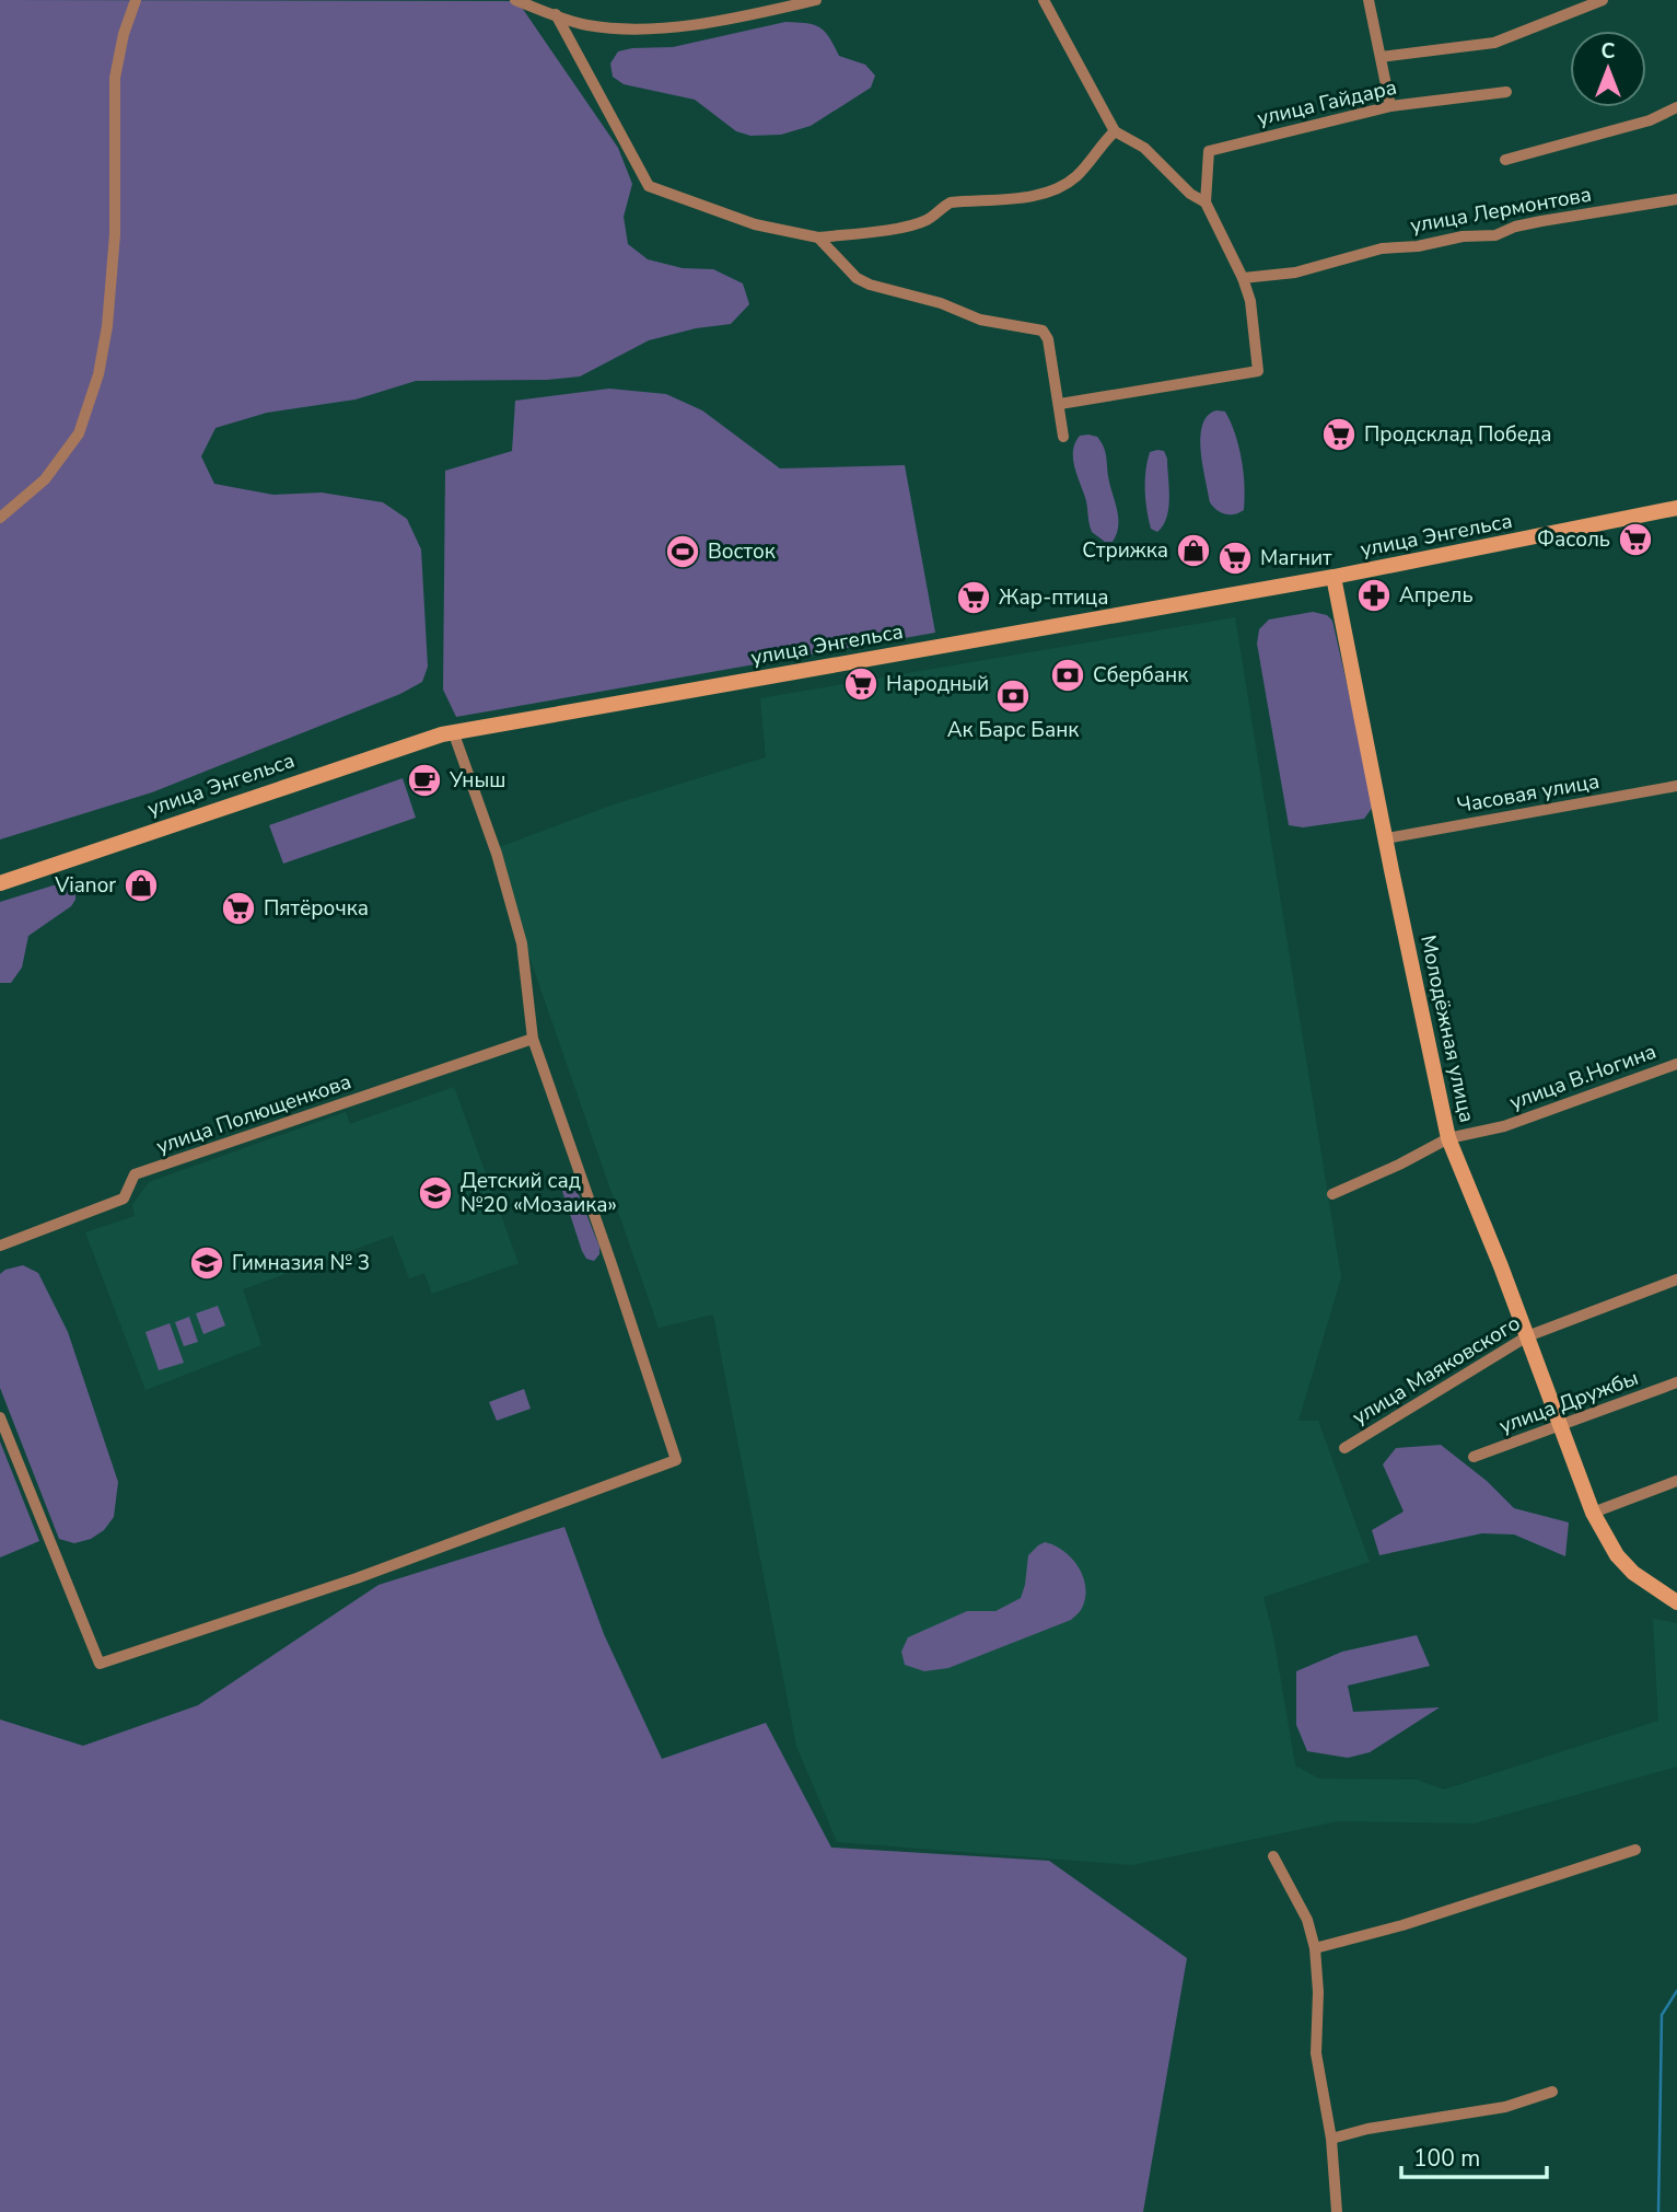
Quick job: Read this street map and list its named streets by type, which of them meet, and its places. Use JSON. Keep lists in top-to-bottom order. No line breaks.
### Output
{"streets":{"main road":["улица Энгельса","Молодёжная улица"],"street":["улица Гайдара","улица Лермонтова","Часовая улица","улица В.Ногина","улица Полющенкова","улица Маяковского","улица Дружбы"]},"crossings":[["улица Гайдара","улица Лермонтова"],["улица Энгельса","Молодёжная улица"],["Часовая улица","Молодёжная улица"],["Молодёжная улица","улица В.Ногина"],["Молодёжная улица","улица Маяковского"],["Молодёжная улица","улица Дружбы"]],"places":{"supermarket":["Продсклад Победа","Фасоль","Магнит","Жар-птица","Народный","Пятёрочка"],"shop":["Стрижка","Vianor"],"sports":["Восток"],"pharmacy":["Апрель"],"bank":["Сбербанк","Ак Барс Банк"],"cafe":["Уныш"],"school or university":["Детский сад №20 «Мозаика»","Гимназия № 3"]},"scale_bar":"100 m","north":"top"}
